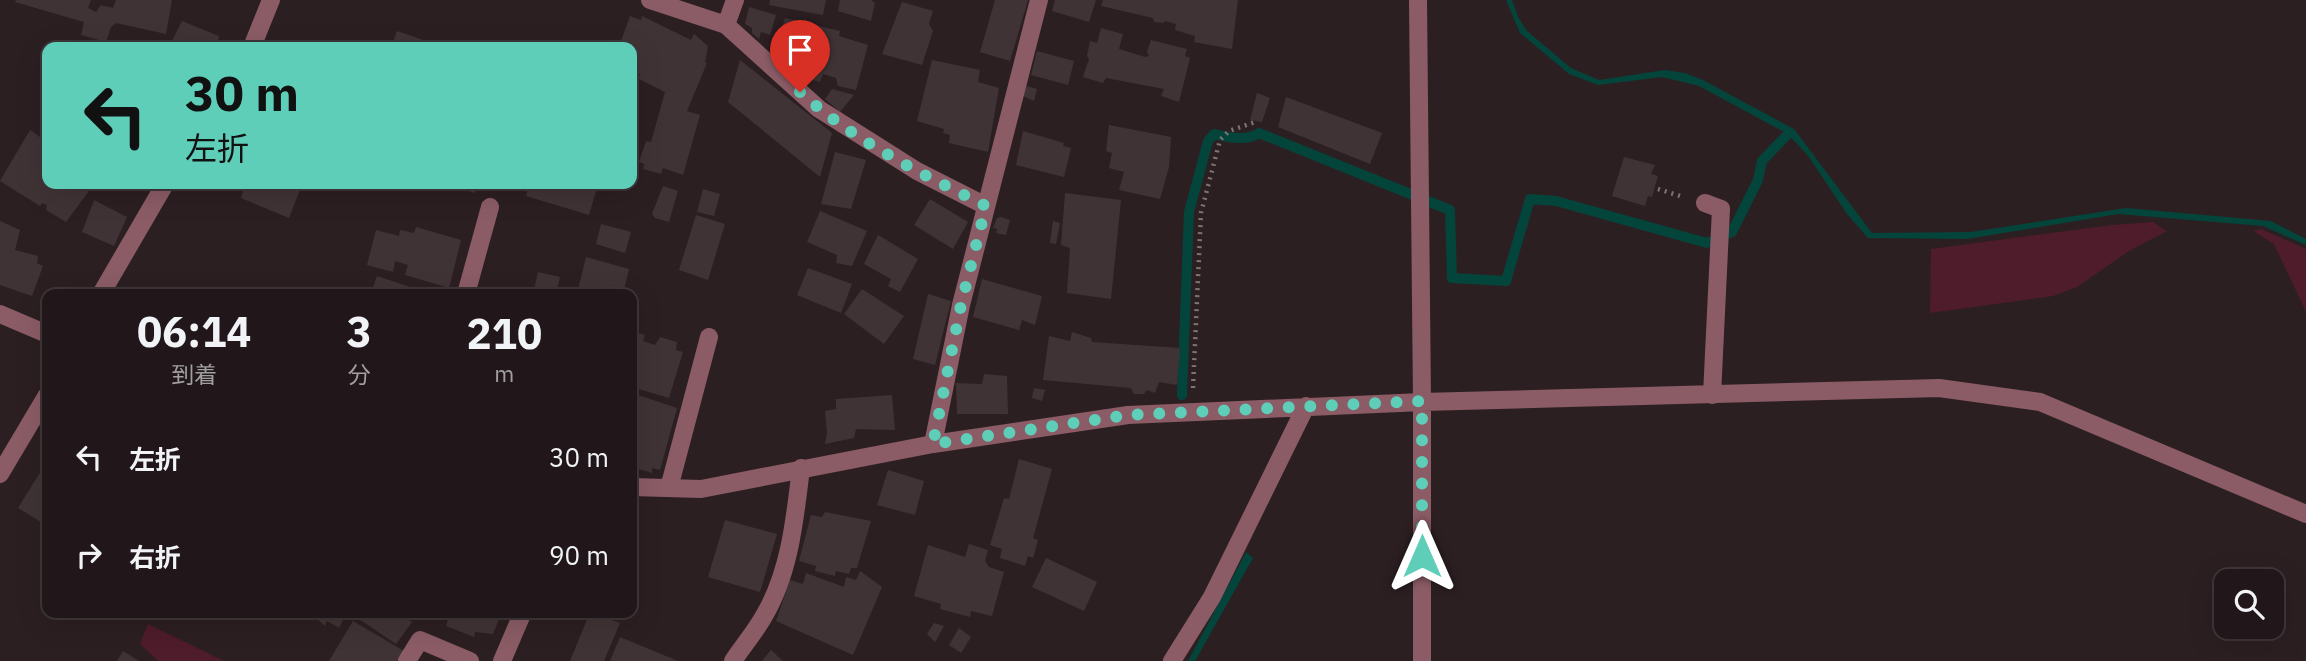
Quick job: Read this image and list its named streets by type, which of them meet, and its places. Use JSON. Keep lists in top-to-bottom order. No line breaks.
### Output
{"page":{"turn":["30 m","左折"],"eta":["06:14","到着","3","分","210","m"],"list":[{"name":"左折","value":"30 m"},{"name":"右折","value":"90 m"}]}}
